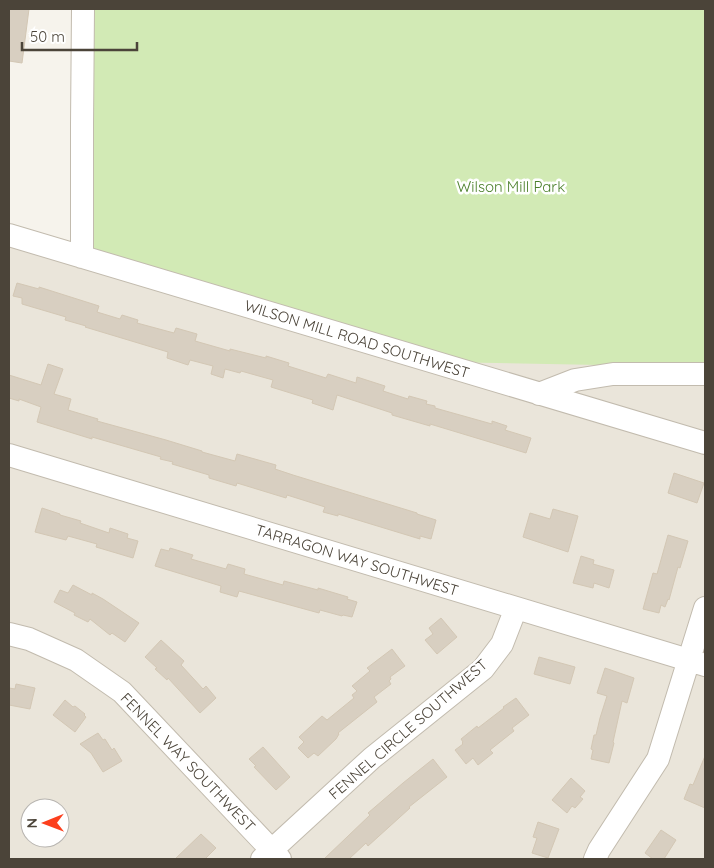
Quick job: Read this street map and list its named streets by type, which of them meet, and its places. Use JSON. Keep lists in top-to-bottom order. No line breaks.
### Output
{"streets":{"street":["WILSON MILL ROAD SOUTHWEST","TARRAGON WAY SOUTHWEST","FENNEL CIRCLE SOUTHWEST","FENNEL WAY SOUTHWEST"]},"crossings":[["TARRAGON WAY SOUTHWEST","FENNEL CIRCLE SOUTHWEST"],["FENNEL CIRCLE SOUTHWEST","FENNEL WAY SOUTHWEST"]],"parks":["Wilson Mill Park"],"scale_bar":"50 m","north":"left"}
